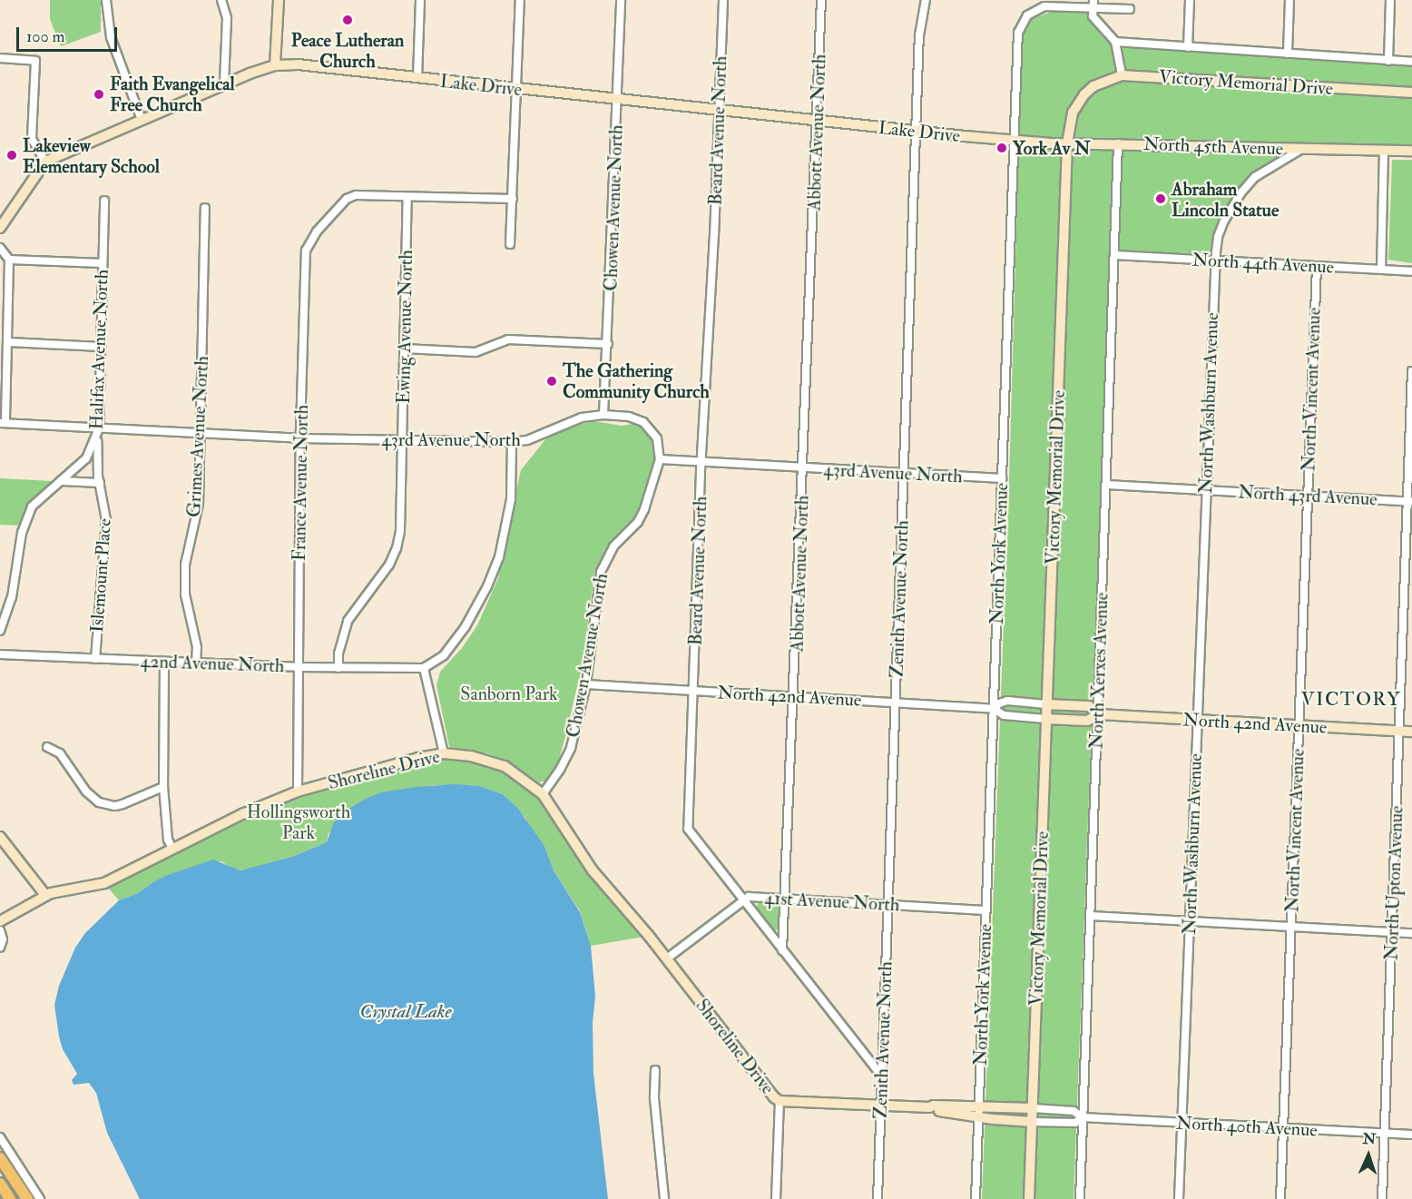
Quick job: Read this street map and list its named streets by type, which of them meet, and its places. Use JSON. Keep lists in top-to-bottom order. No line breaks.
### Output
{"streets":{"street":["Victory Memorial Drive","Lake Drive","Beard Avenue North","Abbott Avenue North","North 45th Avenue","Chowen Avenue North","North 44th Avenue","Ewing Avenue North","Halifax Avenue North","North Vincent Avenue","North Washburn Avenue","Grimes Avenue North","43rd Avenue North","France Avenue North","North 43rd Avenue","North York Avenue","Islemount Place","Zenith Avenue North","42nd Avenue North","North Xerxes Avenue","North 42nd Avenue","Shoreline Drive","North Upton Avenue","41st Avenue North","North 40th Avenue"]},"crossings":[["Victory Memorial Drive","North 45th Avenue"],["Victory Memorial Drive","North 42nd Avenue"],["Victory Memorial Drive","North 40th Avenue"],["Lake Drive","Beard Avenue North"],["Lake Drive","Abbott Avenue North"],["Lake Drive","North 45th Avenue"],["Lake Drive","Chowen Avenue North"],["Lake Drive","North York Avenue"],["Lake Drive","Zenith Avenue North"],["Beard Avenue North","Abbott Avenue North"],["Beard Avenue North","43rd Avenue North"],["Beard Avenue North","Zenith Avenue North"],["Beard Avenue North","North 42nd Avenue"],["Beard Avenue North","41st Avenue North"],["Abbott Avenue North","43rd Avenue North"],["Abbott Avenue North","North 42nd Avenue"],["Abbott Avenue North","41st Avenue North"],["North 45th Avenue","North Washburn Avenue"],["North 45th Avenue","North York Avenue"],["North 45th Avenue","North Xerxes Avenue"],["Chowen Avenue North","43rd Avenue North"],["Chowen Avenue North","North 42nd Avenue"],["Chowen Avenue North","Shoreline Drive"],["North 44th Avenue","North Vincent Avenue"],["North 44th Avenue","North Washburn Avenue"],["North 44th Avenue","North Xerxes Avenue"],["Ewing Avenue North","43rd Avenue North"],["Ewing Avenue North","France Avenue North"],["Ewing Avenue North","42nd Avenue North"],["Halifax Avenue North","43rd Avenue North"],["Halifax Avenue North","Islemount Place"],["North Vincent Avenue","North 43rd Avenue"],["North Vincent Avenue","North 42nd Avenue"],["North Vincent Avenue","North 40th Avenue"],["North Washburn Avenue","North 43rd Avenue"],["North Washburn Avenue","North 42nd Avenue"],["North Washburn Avenue","North 40th Avenue"],["Grimes Avenue North","43rd Avenue North"],["Grimes Avenue North","42nd Avenue North"],["43rd Avenue North","France Avenue North"],["43rd Avenue North","North York Avenue"],["43rd Avenue North","Islemount Place"],["43rd Avenue North","Zenith Avenue North"],["France Avenue North","42nd Avenue North"],["France Avenue North","Shoreline Drive"],["North 43rd Avenue","North Xerxes Avenue"],["North 43rd Avenue","North Upton Avenue"],["North York Avenue","North 42nd Avenue"],["North York Avenue","41st Avenue North"],["North York Avenue","North 40th Avenue"],["Islemount Place","42nd Avenue North"],["Zenith Avenue North","North 42nd Avenue"],["Zenith Avenue North","41st Avenue North"],["North Xerxes Avenue","North 42nd Avenue"],["North Xerxes Avenue","North 40th Avenue"],["North 42nd Avenue","North Upton Avenue"],["Shoreline Drive","41st Avenue North"],["North Upton Avenue","North 40th Avenue"]],"districts":["VICTORY"],"water":["Crystal Lake"],"parks":["Sanborn Park","Hollingsworth Park"],"places":["Peace Lutheran Church","Faith Evangelical Free Church","York Av N","Lakeview Elementary School","Abraham Lincoln Statue","The Gathering Community Church"],"scale_bar":"100 m","north":"top"}
